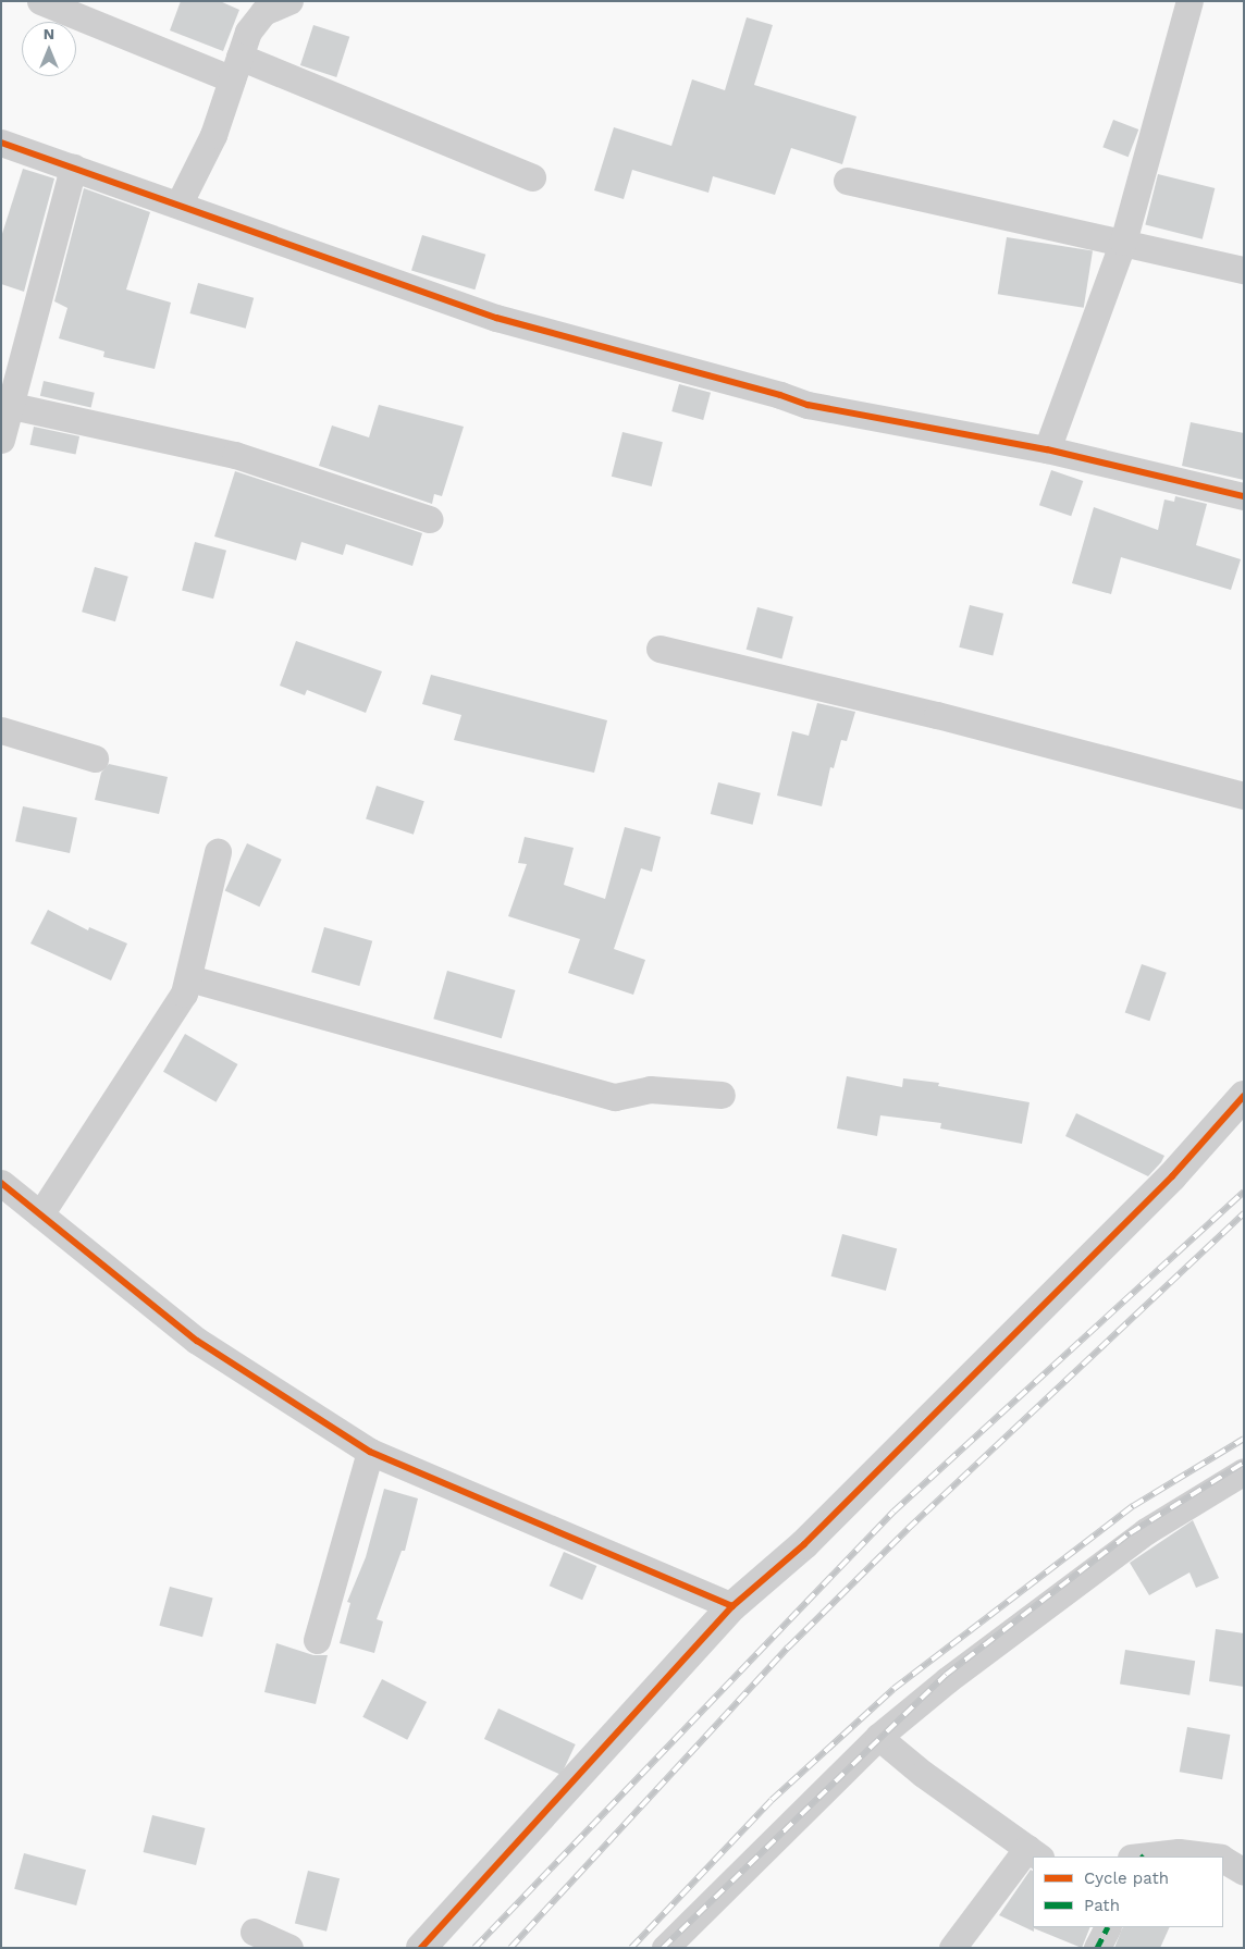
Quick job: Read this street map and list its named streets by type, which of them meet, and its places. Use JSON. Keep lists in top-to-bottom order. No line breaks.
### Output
{"legend":["Cycle path","Path"],"north":"top"}
